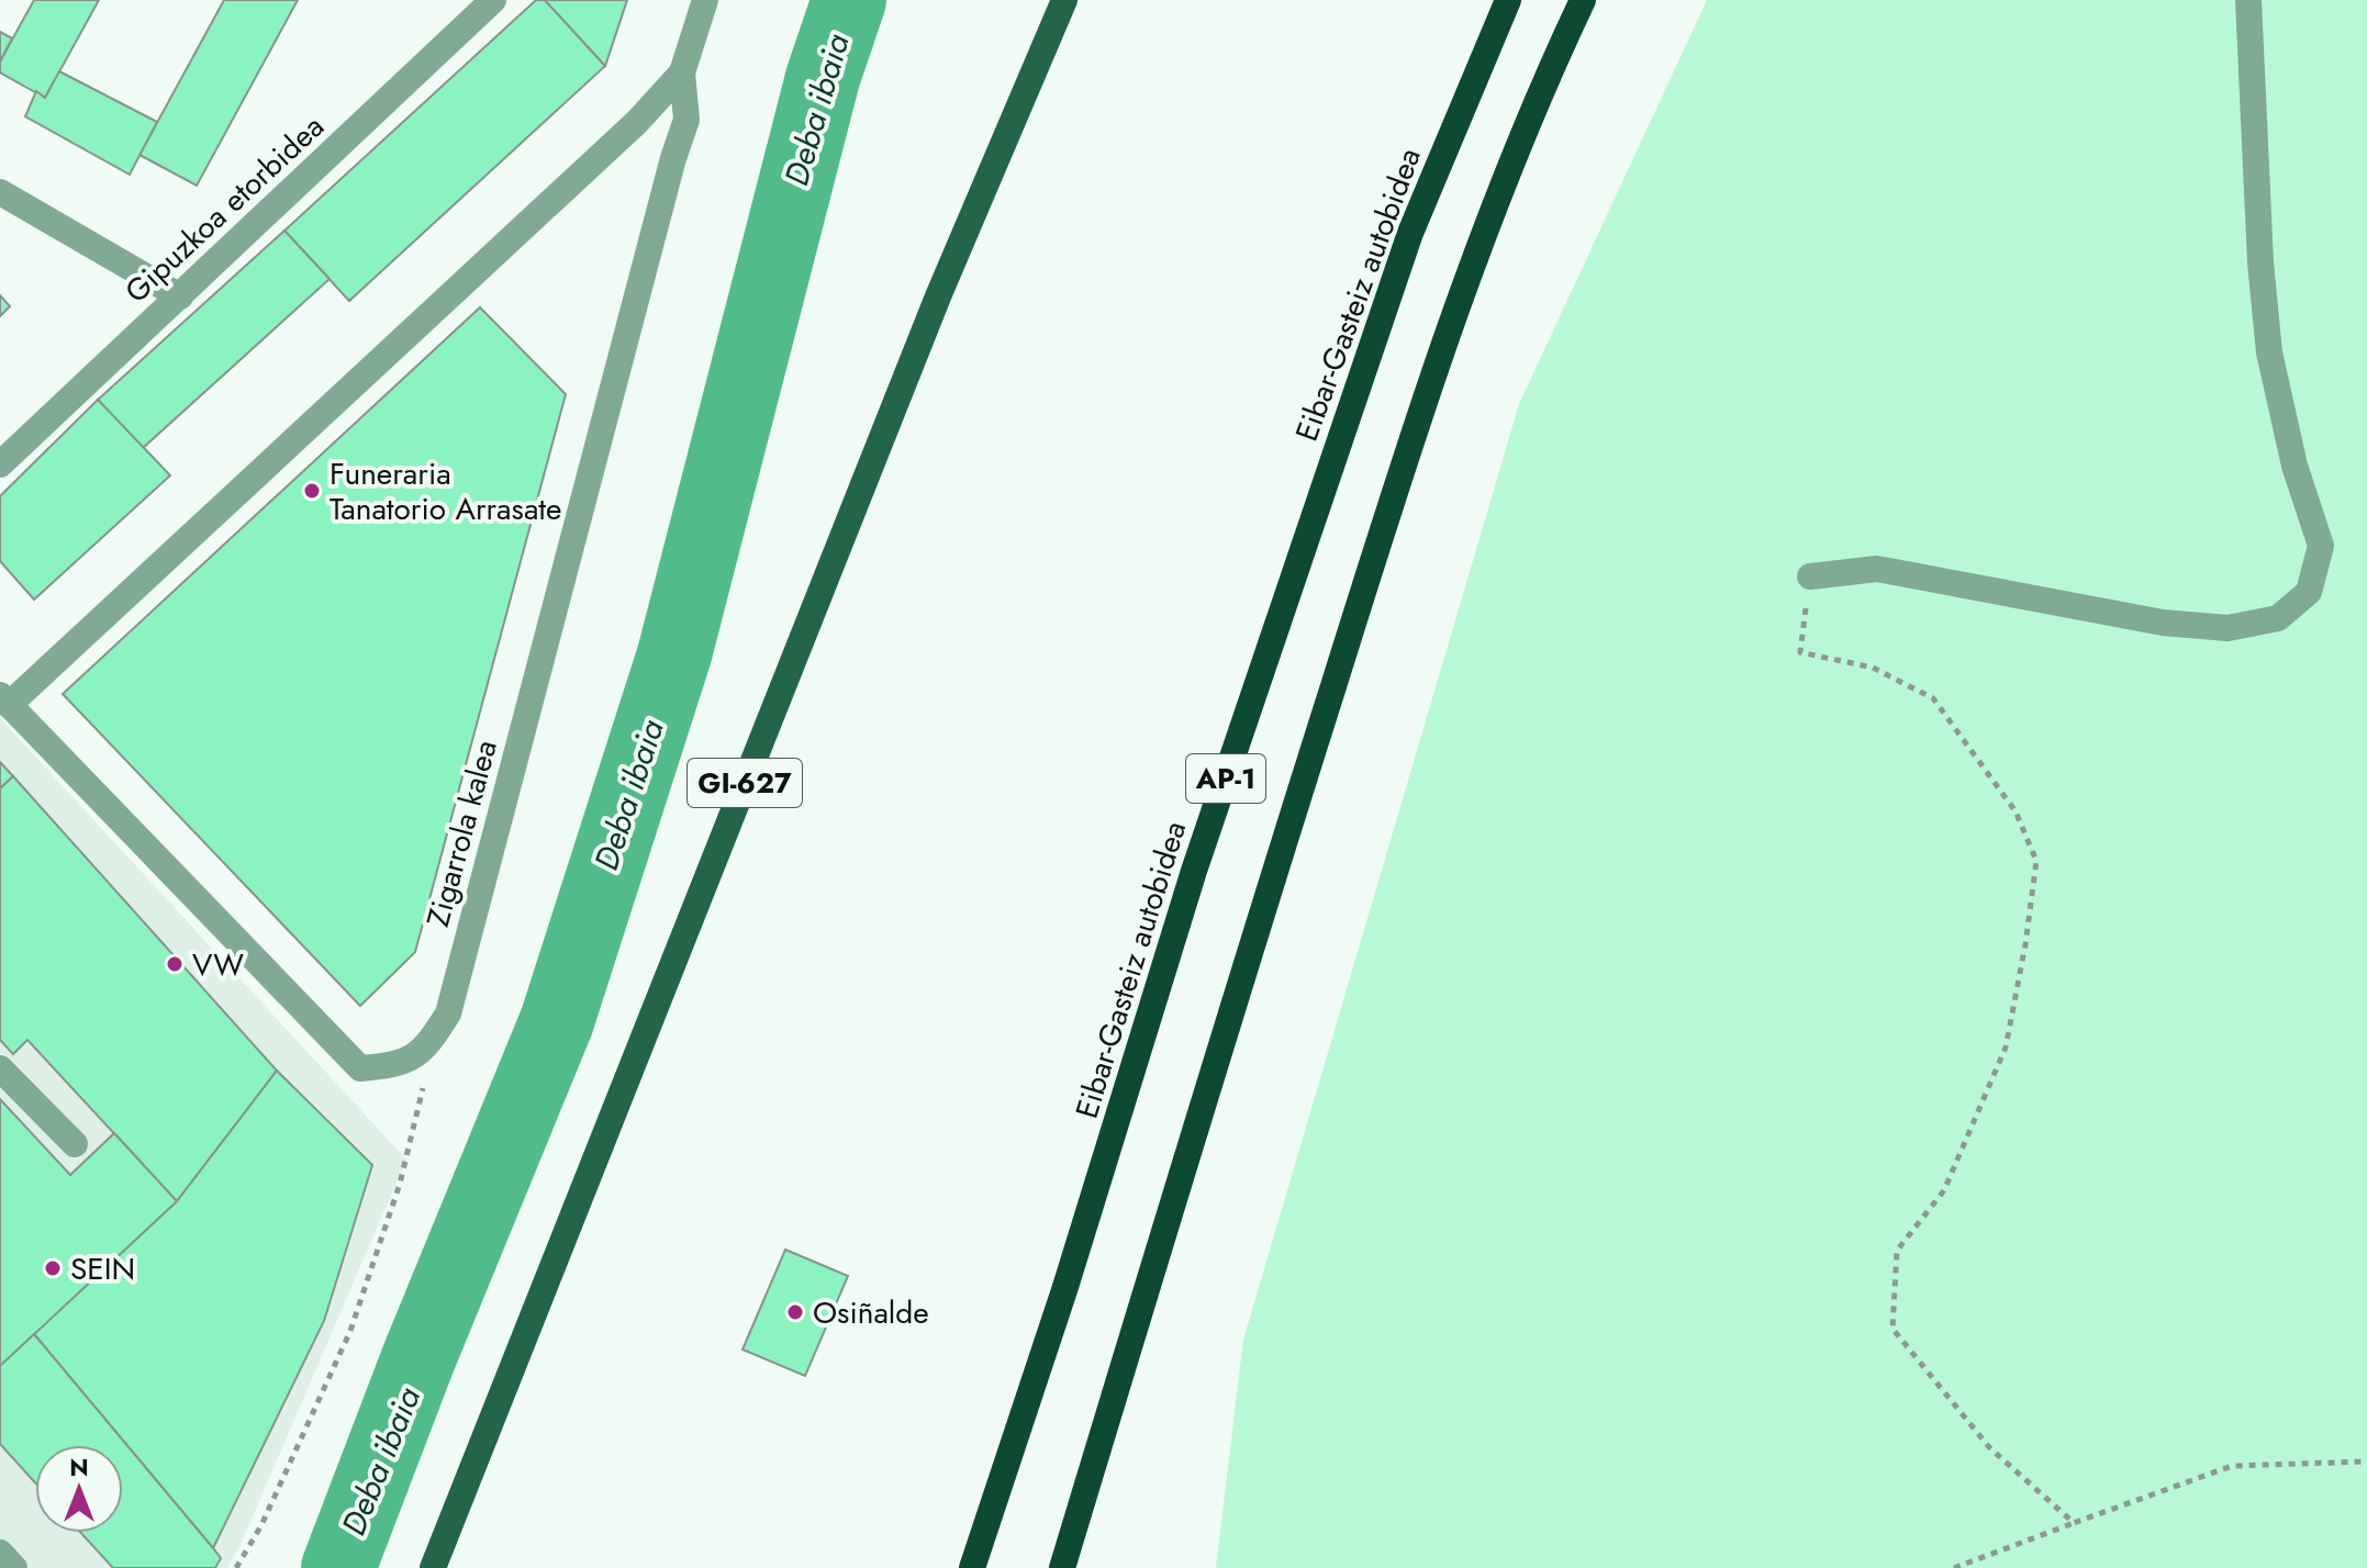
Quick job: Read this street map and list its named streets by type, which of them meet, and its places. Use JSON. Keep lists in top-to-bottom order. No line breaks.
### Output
{"streets":{"highway":["Eibar-Gasteiz autobidea","AP-1"],"main road":["GI-627"],"street":["Gipuzkoa etorbidea","Zigarrola kalea"]},"water":["Deba ibaia"],"places":["Funeraria Tanatorio Arrasate","VW","SEIN","Osiñalde"],"north":"top"}
